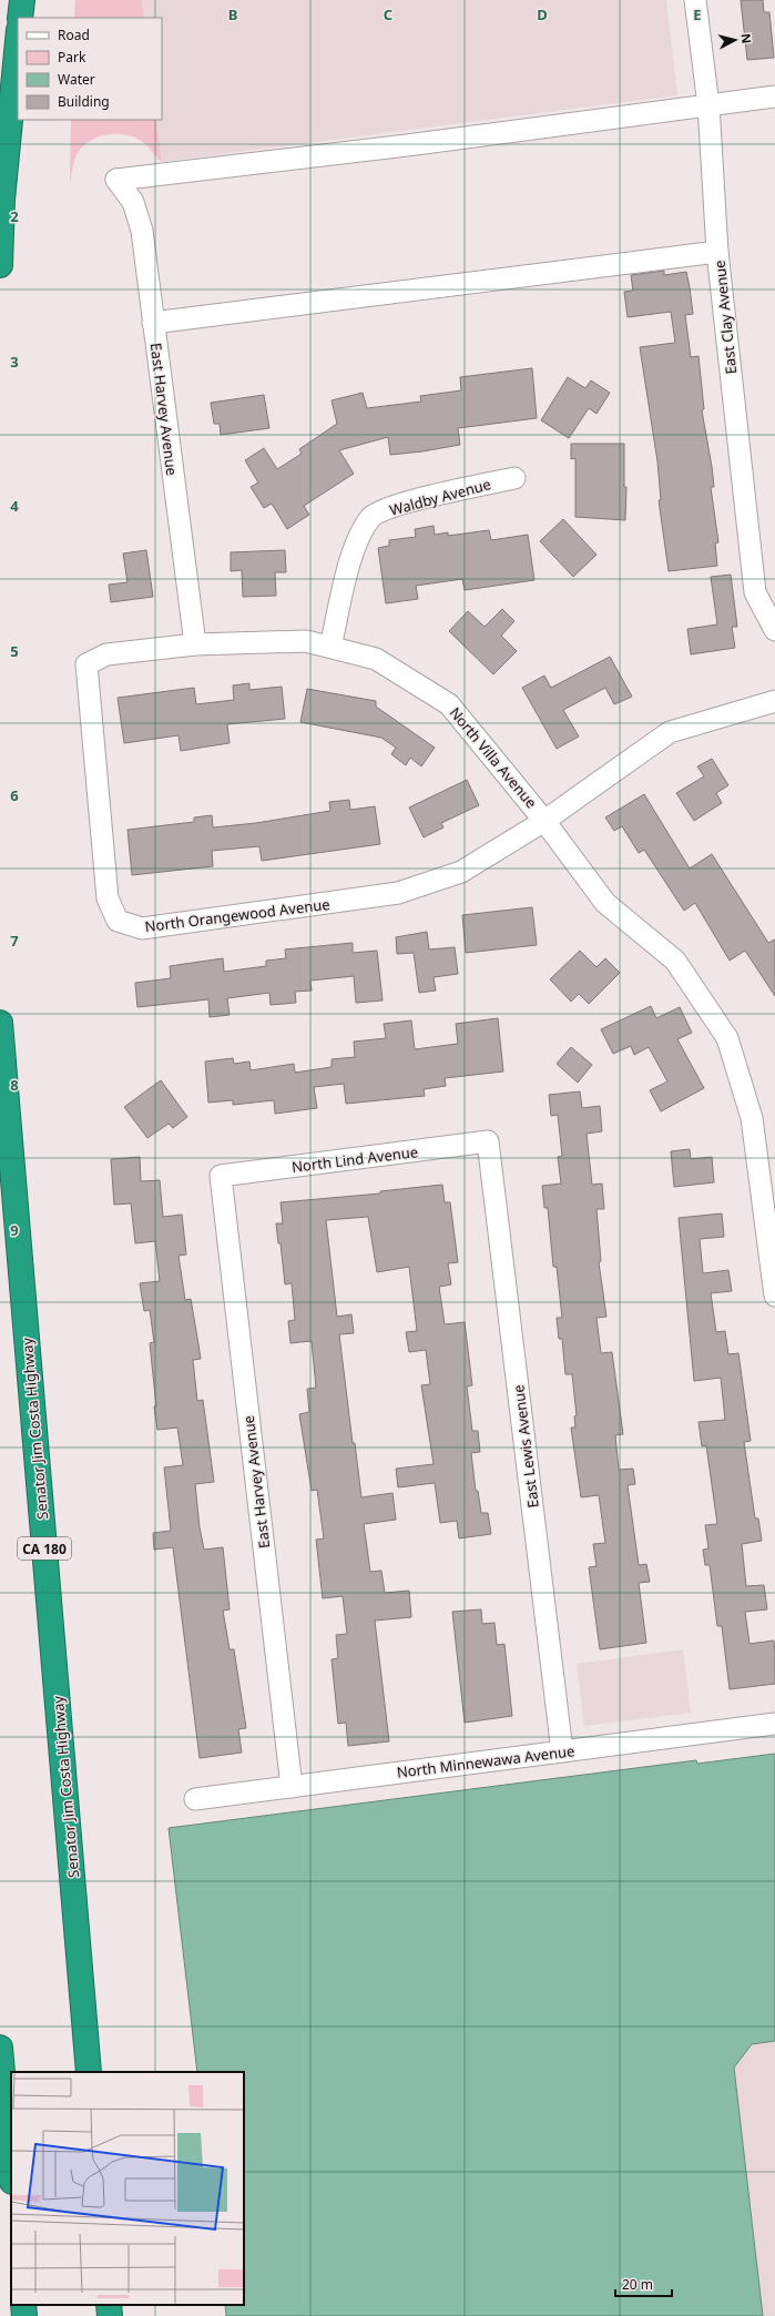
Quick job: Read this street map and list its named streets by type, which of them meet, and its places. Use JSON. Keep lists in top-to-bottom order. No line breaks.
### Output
{"streets":{"highway":["Senator Jim Costa Highway","CA 180"],"street":["East Clay Avenue","East Harvey Avenue","Waldby Avenue","North Villa Avenue","North Orangewood Avenue","North Lind Avenue","East Lewis Avenue","North Minnewawa Avenue"]},"crossings":[["East Clay Avenue","East Harvey Avenue"],["East Harvey Avenue","North Villa Avenue"],["East Harvey Avenue","North Lind Avenue"],["East Harvey Avenue","North Minnewawa Avenue"],["Waldby Avenue","North Villa Avenue"],["North Villa Avenue","North Orangewood Avenue"],["North Lind Avenue","East Lewis Avenue"],["East Lewis Avenue","North Minnewawa Avenue"]],"legend":["Road","Park","Water","Building"],"scale_bar":"20 m","north":"right","grid":{"columns":["B","C","D","E"],"rows":["2","3","4","5","6","7","8","9"]}}
